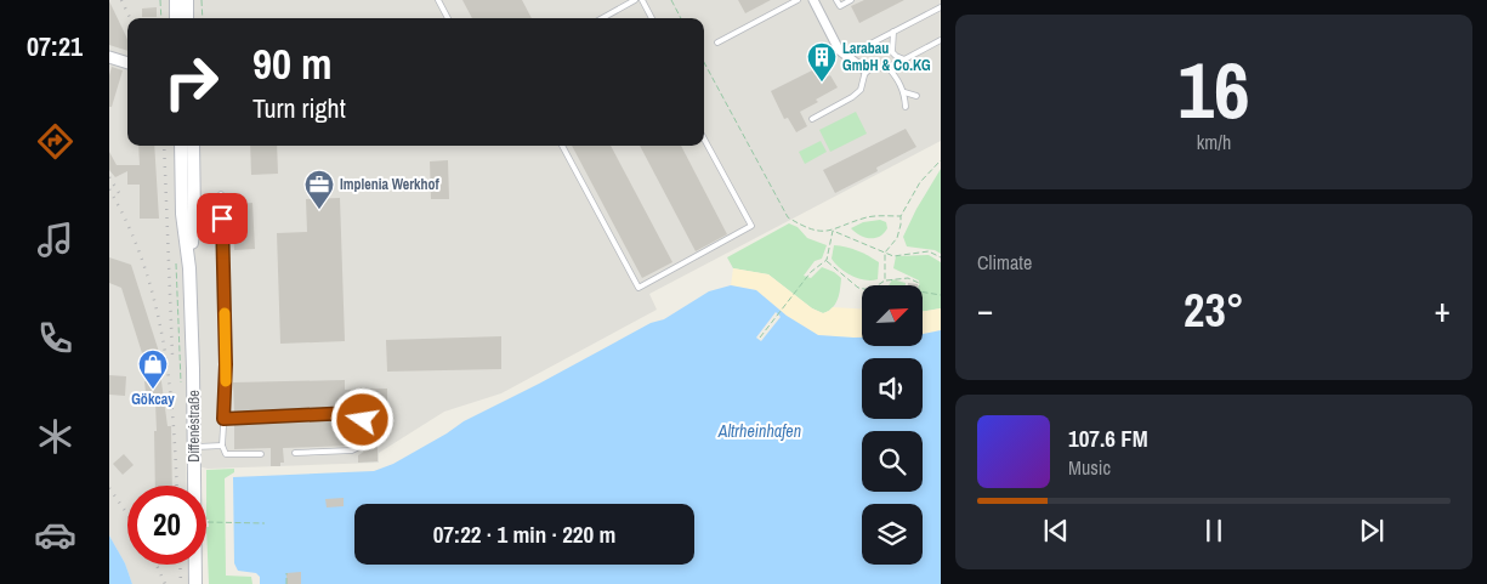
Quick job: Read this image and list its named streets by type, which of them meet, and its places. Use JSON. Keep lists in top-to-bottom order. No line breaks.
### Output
{"streets":{"main road":["Diffenéstraße"]},"water":["Altrheinhafen"],"places":{"building":["Larabau GmbH & Co.KG"],"office":["Implenia Werkhof"],"shop":["Gökcay"]},"north":"top right","page":{"tabs":"07:21","tile":[["16","km/h"],"Climate"],"turn":["90 m","Turn right"],"heat":["−","23°","+"],"song":["107.6 FM","Music"],"limit":"20","trip":"07:22 · 1 min · 220 m"}}
